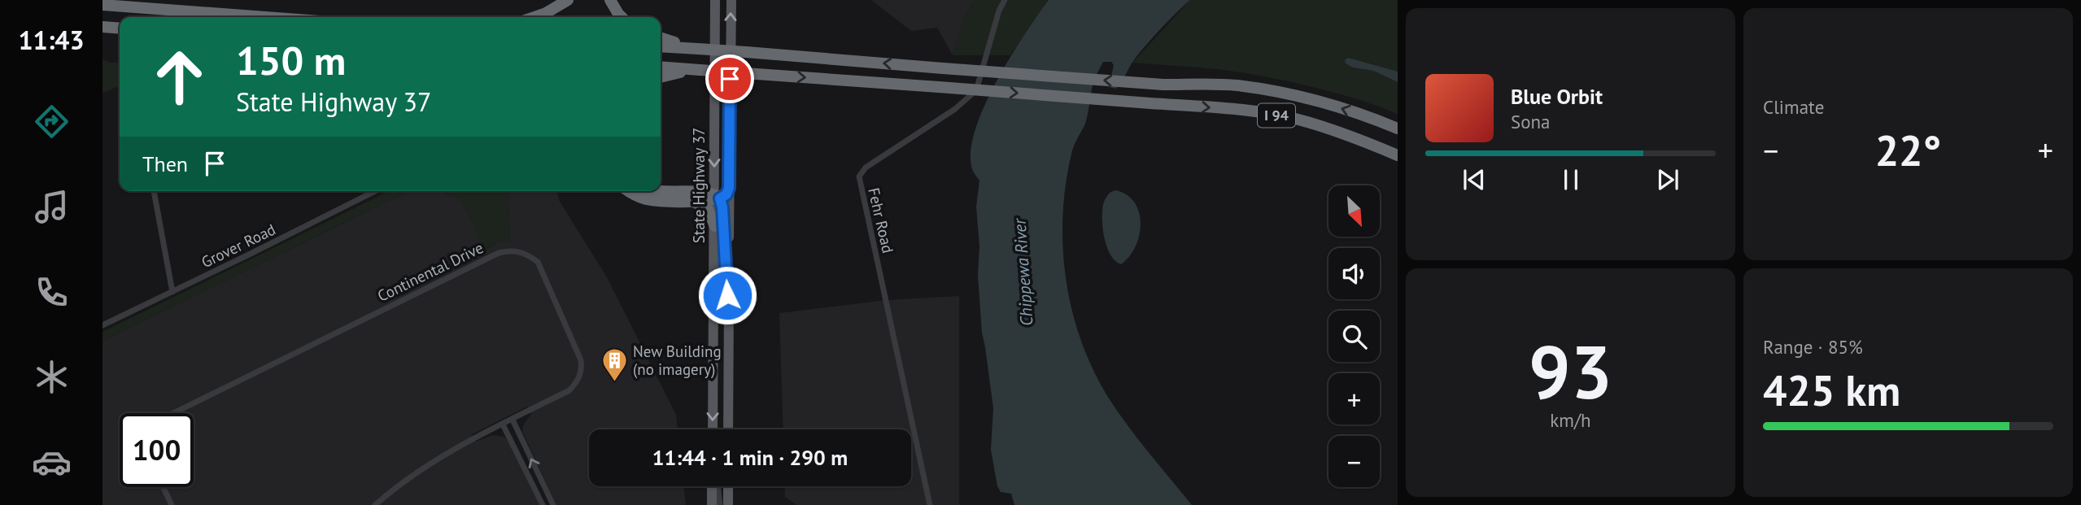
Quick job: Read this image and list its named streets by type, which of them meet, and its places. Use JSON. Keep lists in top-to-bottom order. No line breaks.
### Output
{"streets":{"highway":["I 94"],"main road":["State Highway 37"],"street":["Fehr Road","Grover Road","Continental Drive"]},"water":["Chippewa River"],"places":{"building":["New Building (no imagery)"]},"north":"bottom right","page":{"tabs":"11:43","tile":["Climate",["93","km/h"],["Range · 85%","425 km"]],"turn":["150 m","State Highway 37"],"song":["Blue Orbit","Sona"],"heat":["−","22°","+"],"then":"Then","map_buttons":["+","−"],"limit":"100","trip":"11:44 · 1 min · 290 m"}}
